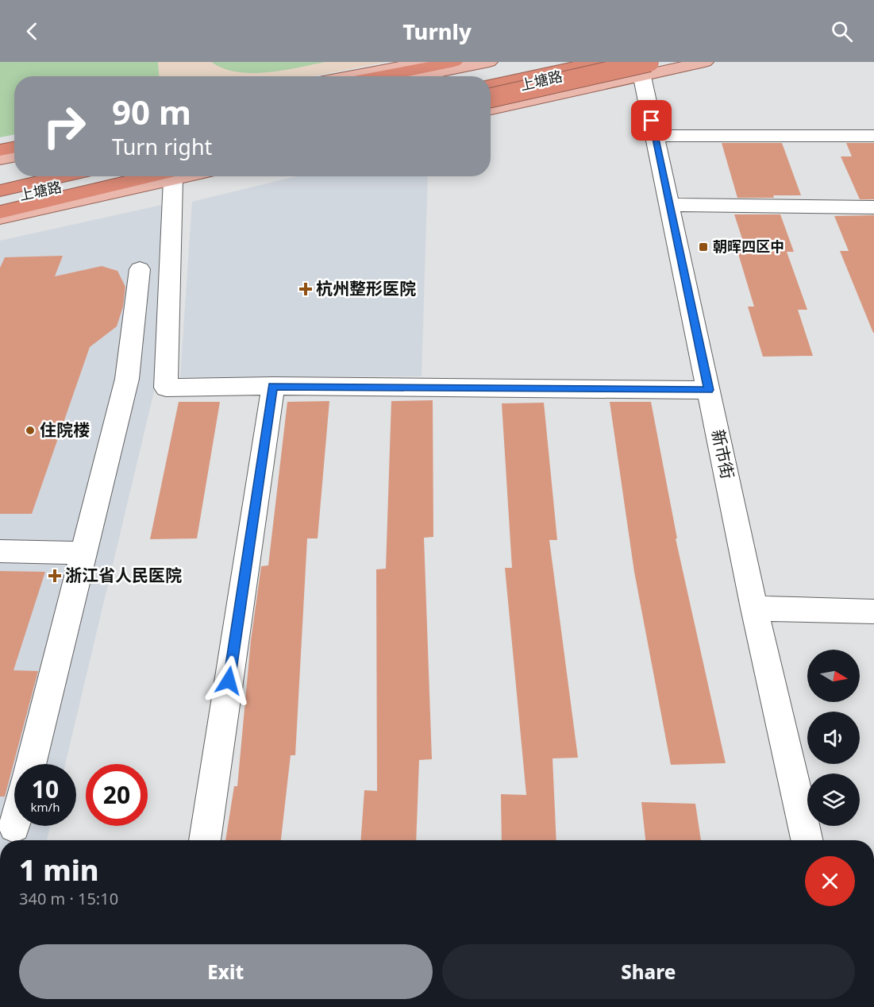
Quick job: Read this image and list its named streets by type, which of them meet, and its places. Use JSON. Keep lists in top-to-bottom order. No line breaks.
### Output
{"streets":{"main road":["上塘路"],"street":["新市街"]},"crossings":[["上塘路","新市街"]],"places":{"transit":["朝晖四区中"],"health":["杭州整形医院","浙江省人民医院"],"other":["住院楼"]},"north":"right","page":{"header":"Turnly","turn":["90 m","Turn right"],"speed":"10 km/h","limit":"20","heading":["1 min","340 m · 15:10"],"buttons":["Exit","Share"]}}
